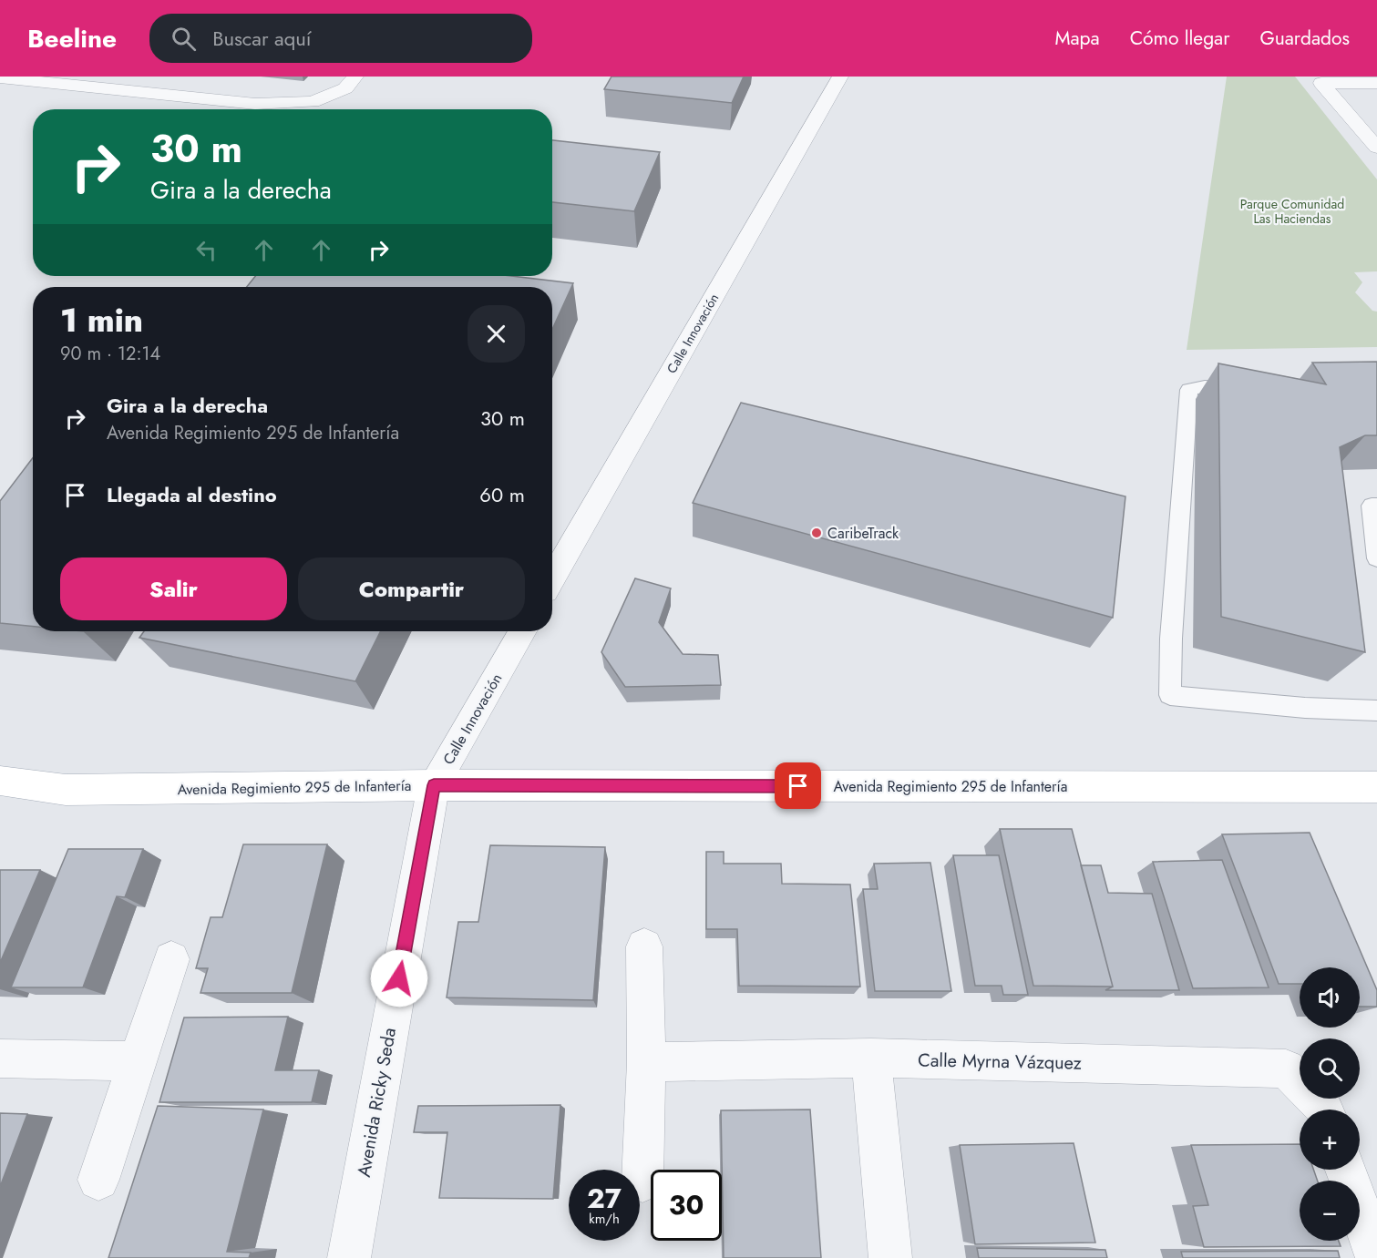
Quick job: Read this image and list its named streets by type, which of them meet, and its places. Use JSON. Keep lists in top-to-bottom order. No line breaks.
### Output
{"streets":{"main road":["Avenida Regimiento 295 de Infantería"],"street":["Calle Innovación","Calle Myrna Vázquez","Avenida Ricky Seda"]},"crossings":[["Calle Innovación","Avenida Regimiento 295 de Infantería"],["Calle Innovación","Avenida Ricky Seda"],["Avenida Regimiento 295 de Infantería","Avenida Ricky Seda"]],"parks":["Parque Comunidad Las Haciendas"],"places":["CaribeTrack"],"page":{"header":"Beeline","search":"Buscar aquí","nav":["Mapa","Cómo llegar","Guardados"],"turn":["30 m","Gira a la derecha"],"heading":["1 min","90 m · 12:14"],"list":[{"name":"Gira a la derecha","note":"Avenida Regimiento 295 de Infantería","value":"30 m"},{"name":"Llegada al destino","value":"60 m"}],"buttons":["Salir","Compartir"],"map_buttons":["+","−"],"speed":"27 km/h","limit":"30"}}
